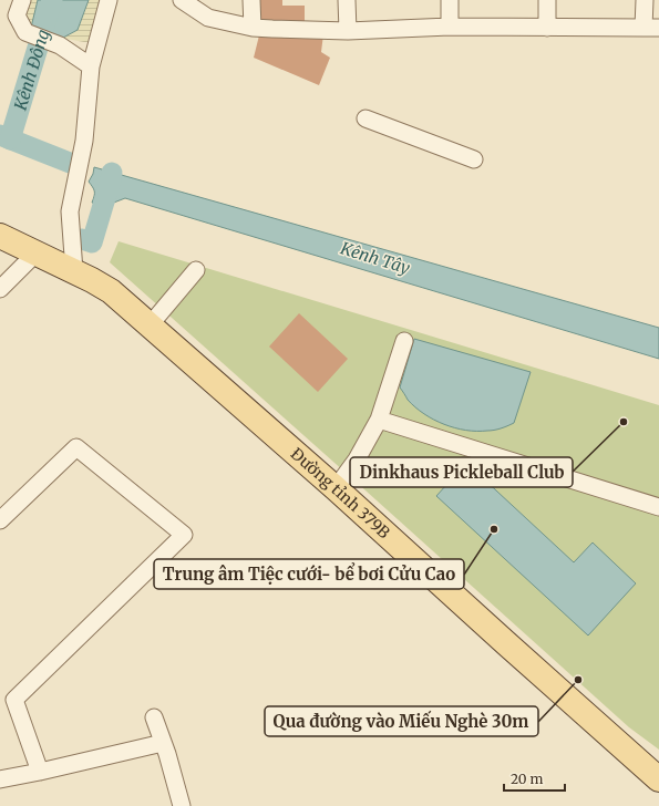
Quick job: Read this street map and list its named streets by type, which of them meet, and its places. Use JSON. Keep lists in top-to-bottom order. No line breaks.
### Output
{"streets":{"main road":["Đường tỉnh 379B"]},"water":["Kênh Đông","Kênh Tây"],"places":["Dinkhaus Pickleball Club","Trung âm Tiệc cưới- bể bơi Cửu Cao","Qua đường vào Miếu Nghè 30m"],"scale_bar":"20 m"}
